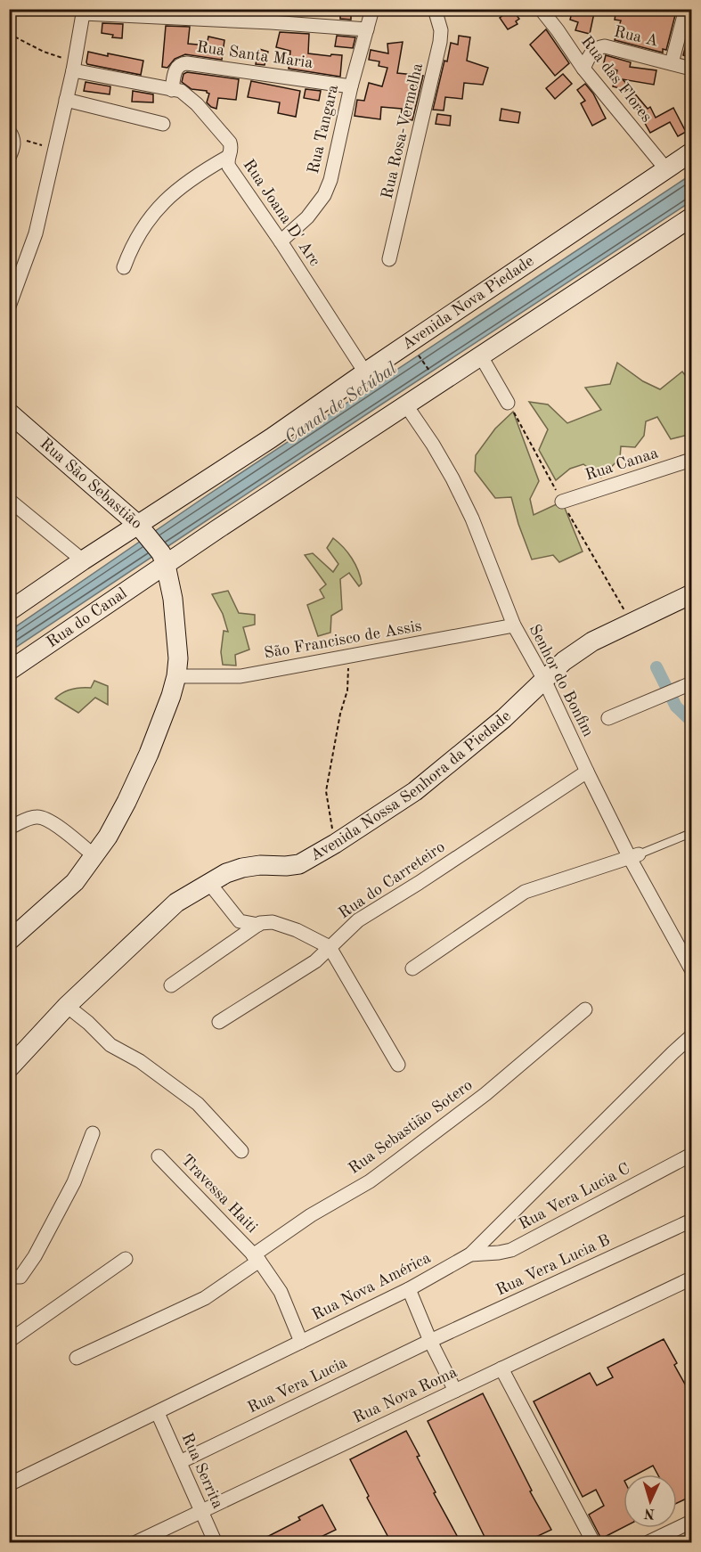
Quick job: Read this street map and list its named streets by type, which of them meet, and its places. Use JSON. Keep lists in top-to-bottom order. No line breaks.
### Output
{"streets":{"street":["Rua A","Rua Santa Maria","Rua das Flores","Rua Tangara","Rua Rosa-Vermelha","Rua Joana D' Arc","Avenida Nova Piedade","Rua Canaa","Rua São Sebastião","Rua do Canal","São Francisco de Assis","Senhor do Bonfim","Avenida Nossa Senhora da Piedade","Rua do Carreteiro","Rua Sebastião Sotero","Travessa Haiti","Rua Vera Lucia C","Rua Vera Lucia B","Rua Nova América","Rua Vera Lucia","Rua Nova Roma","Rua Serrita"]},"crossings":[["Rua A","Rua das Flores"],["Rua Santa Maria","Rua Tangara"],["Rua Santa Maria","Rua Joana D' Arc"],["Rua das Flores","Avenida Nova Piedade"],["Rua Tangara","Rua Joana D' Arc"],["Rua Joana D' Arc","Avenida Nova Piedade"],["Avenida Nova Piedade","Rua São Sebastião"],["Rua São Sebastião","Rua do Canal"],["São Francisco de Assis","Senhor do Bonfim"],["Senhor do Bonfim","Avenida Nossa Senhora da Piedade"],["Senhor do Bonfim","Rua do Carreteiro"],["Rua Sebastião Sotero","Travessa Haiti"],["Rua Vera Lucia C","Rua Nova América"],["Rua Vera Lucia B","Rua Vera Lucia"],["Rua Nova América","Rua Serrita"],["Rua Vera Lucia","Rua Serrita"],["Rua Nova Roma","Rua Serrita"]],"water":["Canal de Setúbal"],"north":"bottom"}
